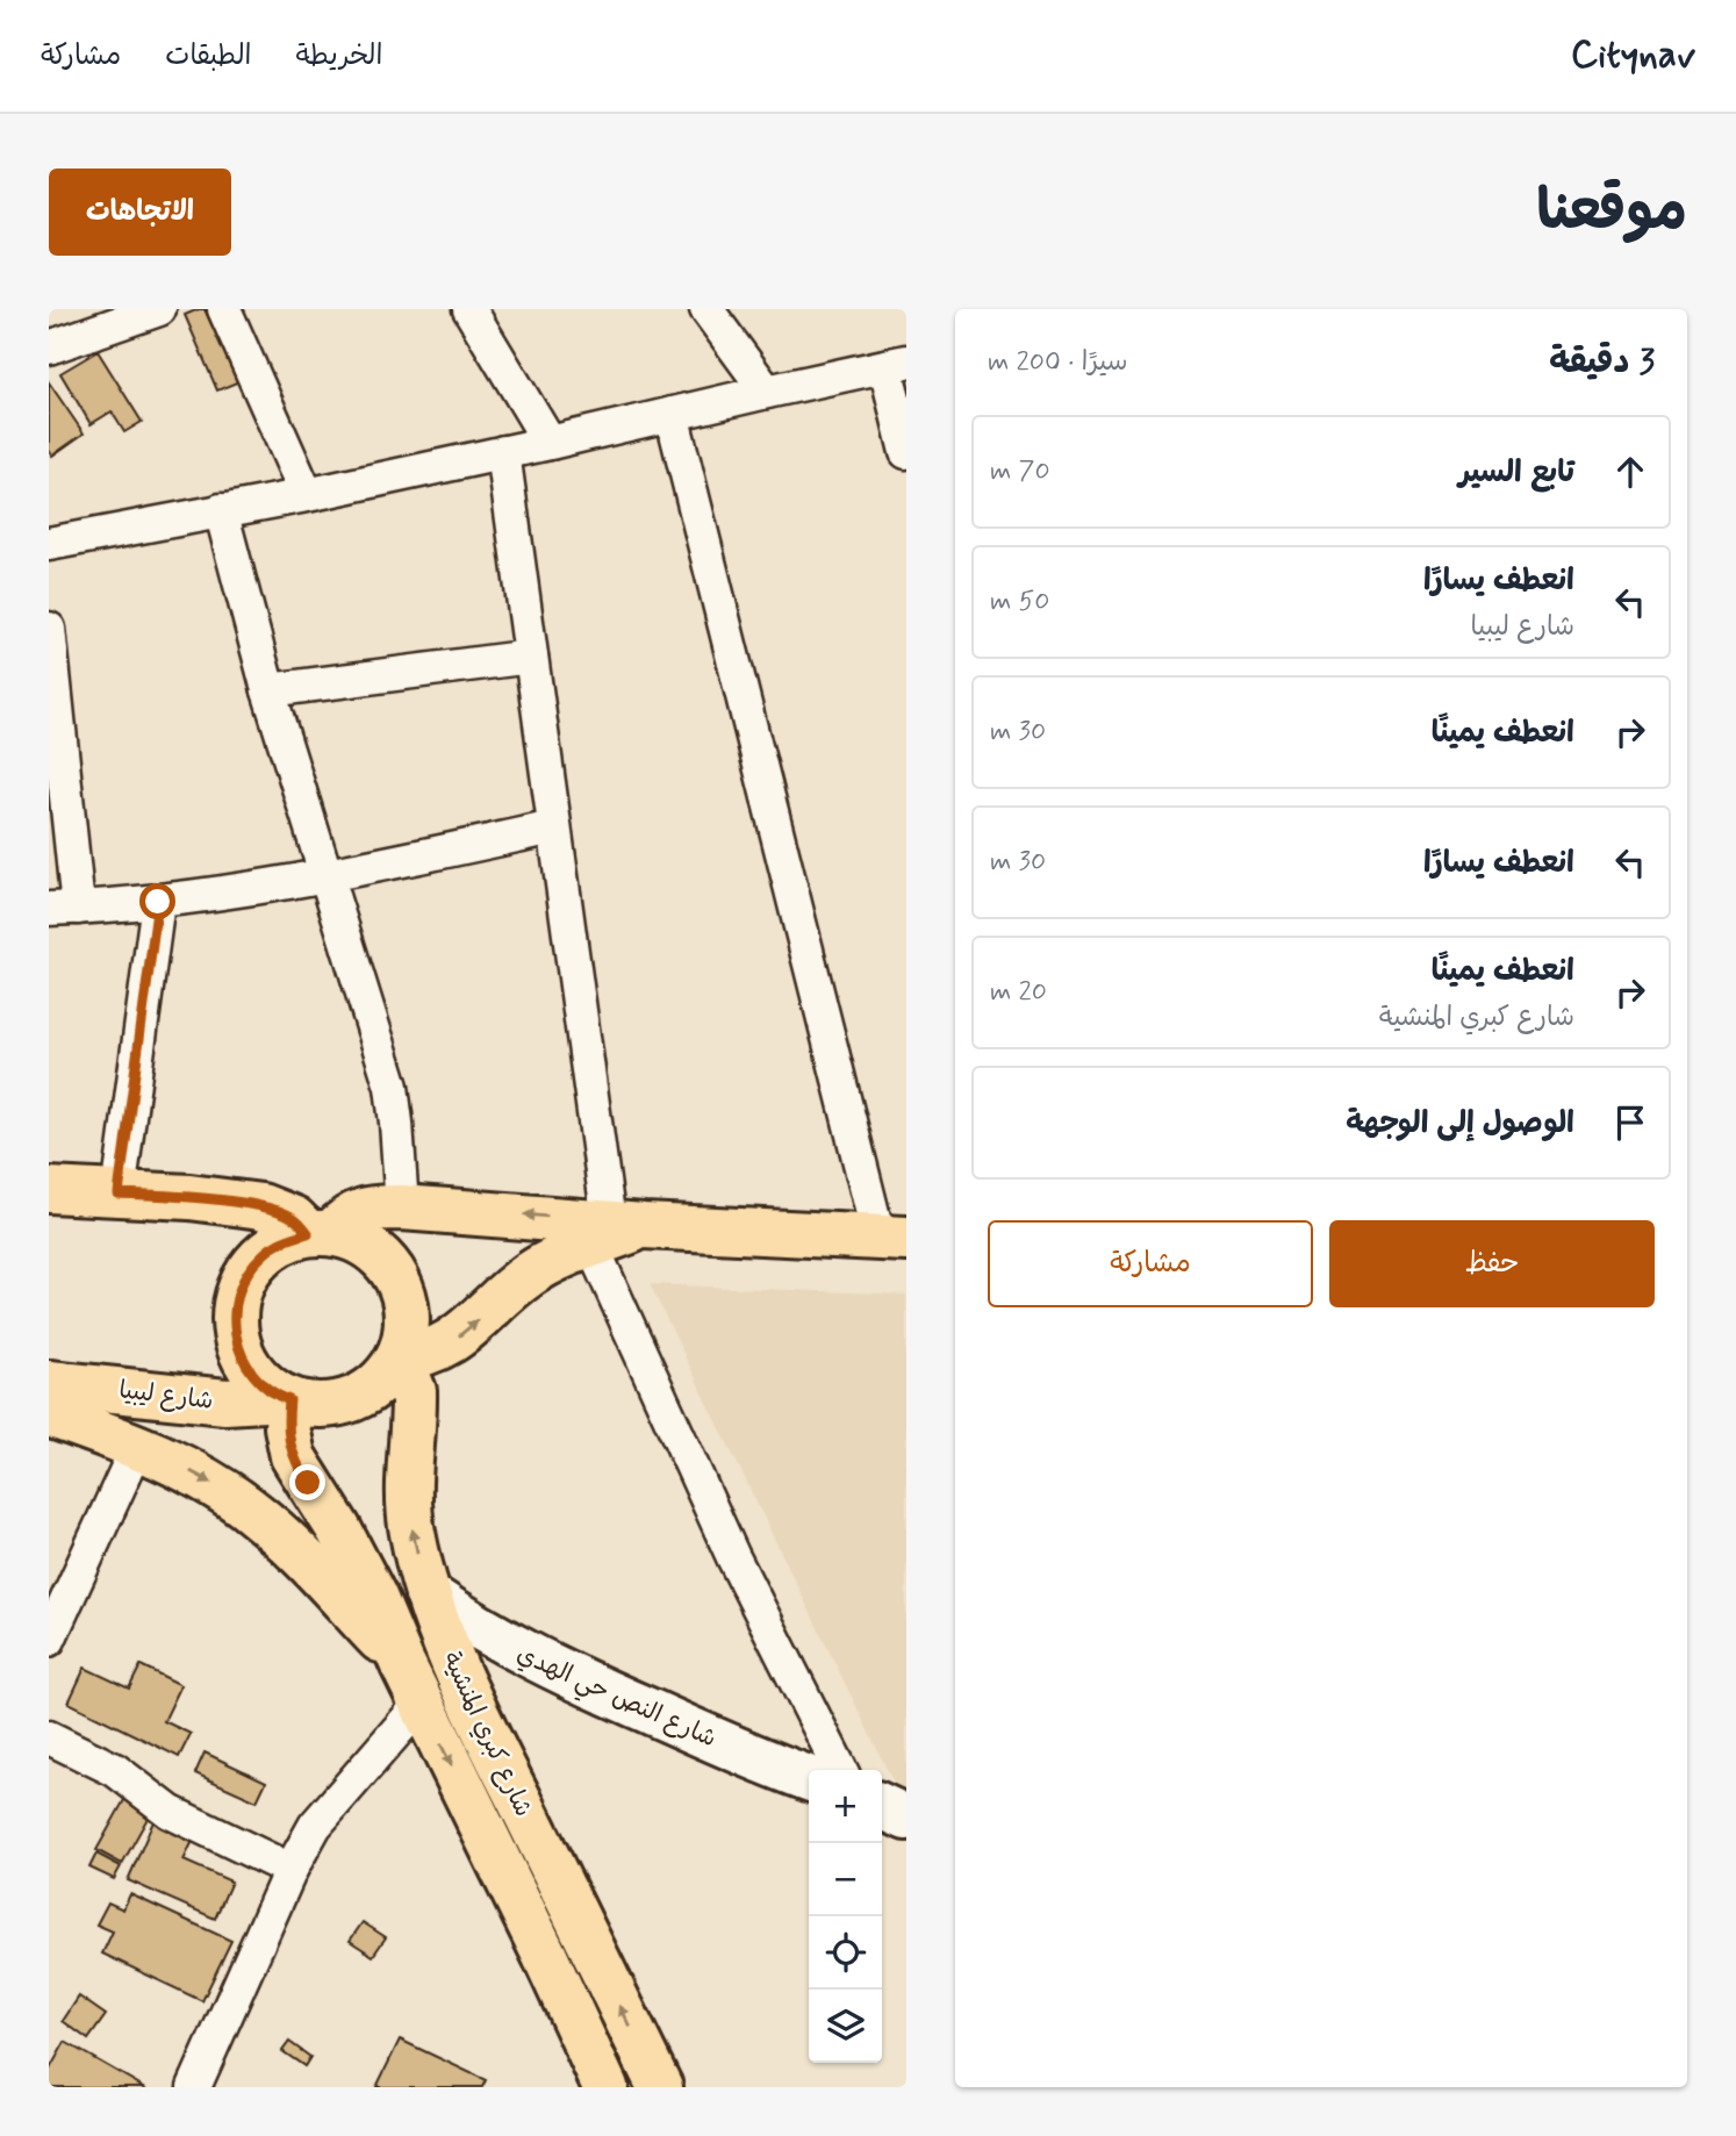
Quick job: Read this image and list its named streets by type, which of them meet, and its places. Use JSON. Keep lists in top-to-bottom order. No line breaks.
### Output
{"streets":{"main road":["شارع ليبيا","شارع كبري المنشية"],"street":["شارع النص حي الهدي"]},"crossings":[["شارع ليبيا","شارع كبري المنشية"],["شارع النص حي الهدي","شارع كبري المنشية"]],"page":{"header":"Citynav","nav":["الخريطة","الطبقات","مشاركة"],"title":"موقعنا","buttons":["الاتجاهات",["حفظ","مشاركة"]],"heading":["3 دقيقة","سيرًا · 200 m"],"list":[["تابع السير","70 m"],["انعطف يسارًا","شارع ليبيا","50 m"],["انعطف يمينًا","30 m"],["انعطف يسارًا","30 m"],["انعطف يمينًا","شارع كبري المنشية","20 m"],"الوصول إلى الوجهة"],"map_buttons":["+","−"]}}
